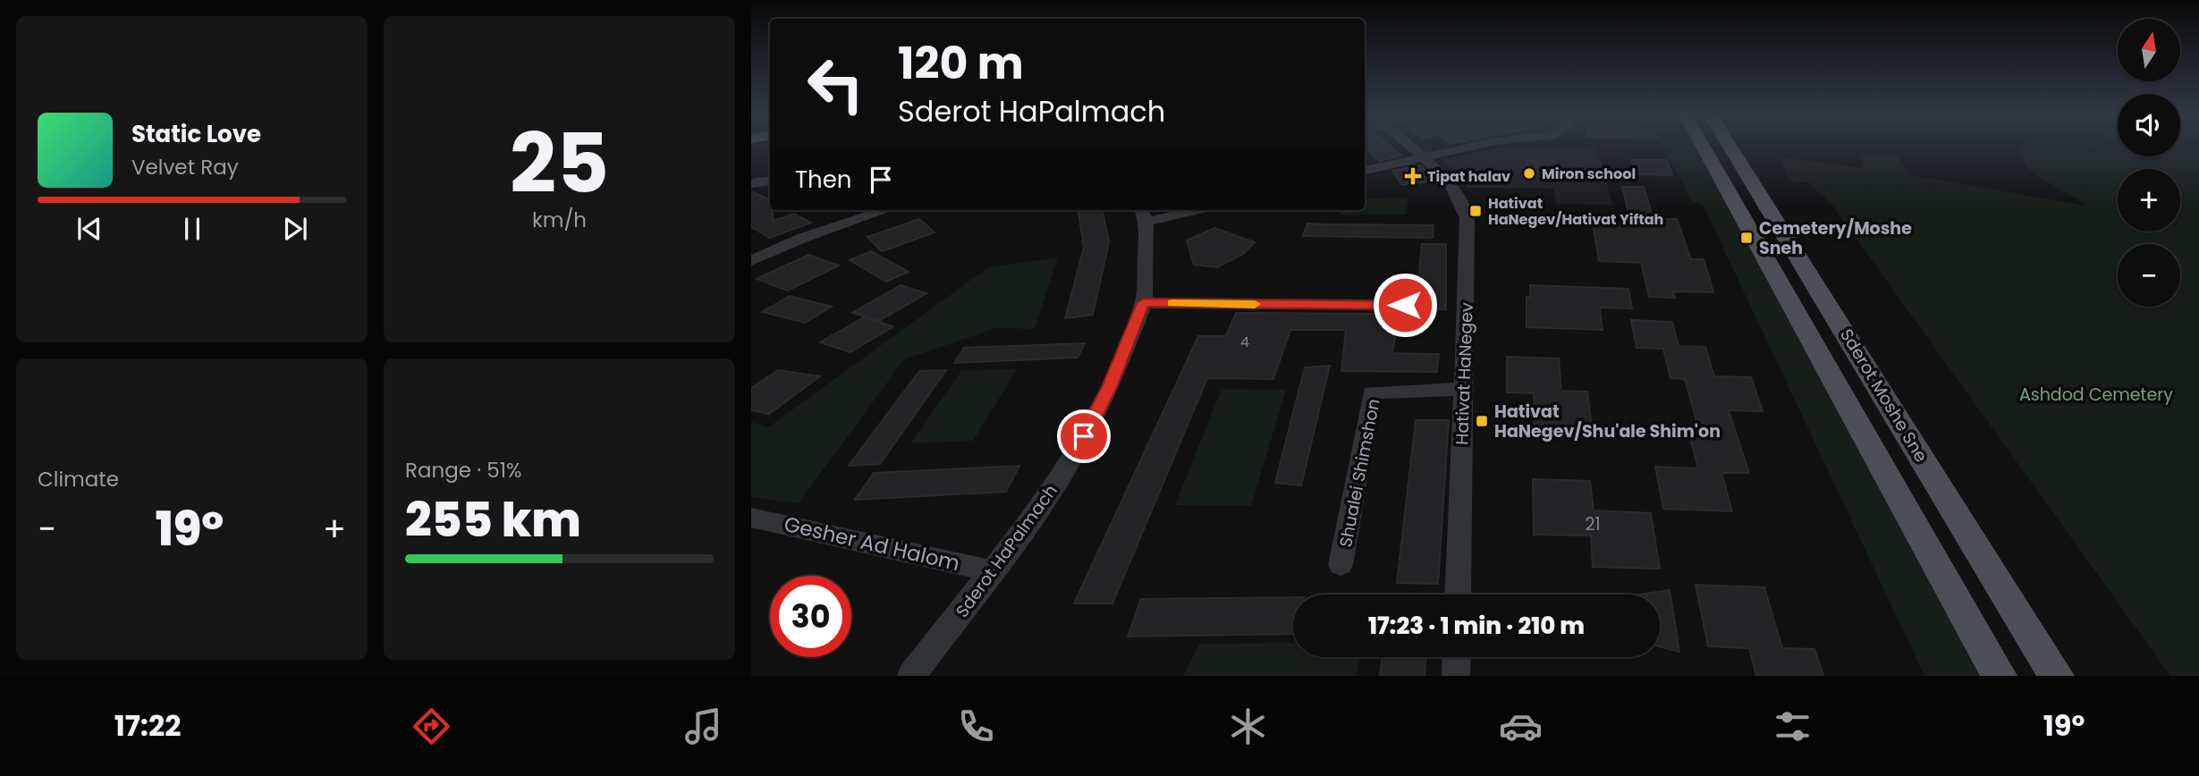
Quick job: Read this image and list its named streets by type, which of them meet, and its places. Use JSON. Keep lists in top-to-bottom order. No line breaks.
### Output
{"streets":{"main road":["Sderot Moshe Sne"],"street":["Hativat HaNegev","Shualei Shimshon","Gesher Ad Halom","Sderot HaPalmach"]},"crossings":[["Hativat HaNegev","Shualei Shimshon"],["Gesher Ad Halom","Sderot HaPalmach"]],"parks":["Ashdod Cemetery"],"places":{"other":["Miron school"],"health":["Tipat halav"],"transit":["Hativat HaNegev/Hativat Yiftah","Cemetery/Moshe Sneh","Hativat HaNegev/Shu'ale Shim'on"]},"house_numbers":["4","21"],"north":"top","page":{"tile":[["25","km/h"],"Climate",["Range · 51%","255 km"]],"map_buttons":["+","−"],"turn":["120 m","Sderot HaPalmach"],"song":["Static Love","Velvet Ray"],"then":"Then","heat":["−","19°","+"],"limit":"30","trip":"17:23 · 1 min · 210 m","tabs":["17:22","19°"]}}
